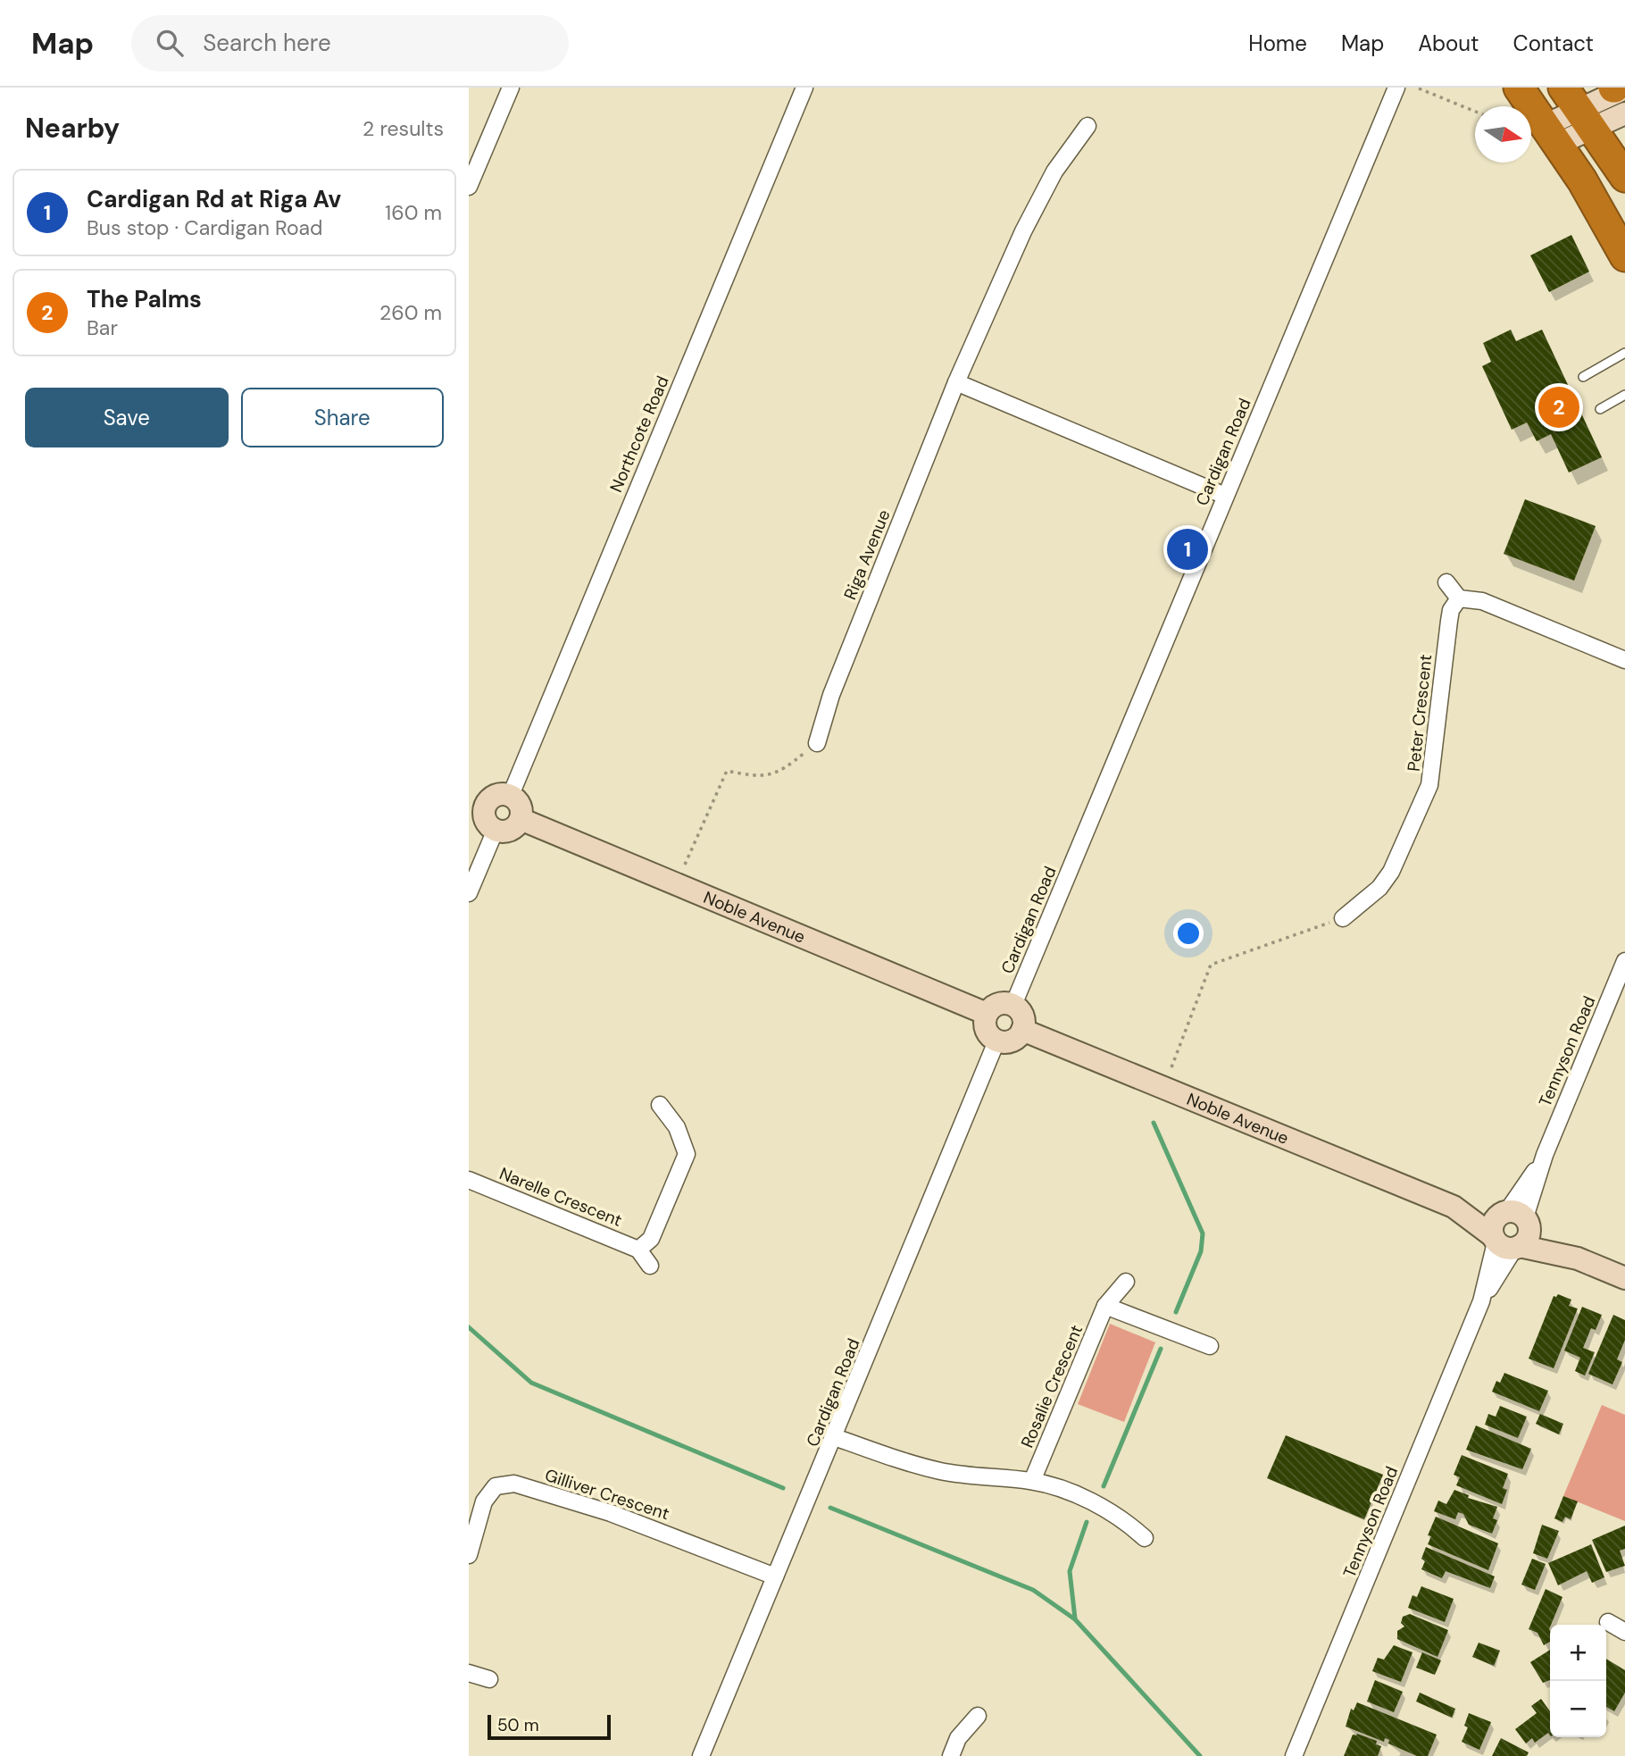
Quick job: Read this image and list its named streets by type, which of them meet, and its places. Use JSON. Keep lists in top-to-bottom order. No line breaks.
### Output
{"streets":{"street":["Northcote Road","Cardigan Road","Riga Avenue","Peter Crescent","Noble Avenue","Tennyson Road","Narelle Crescent","Rosalie Crescent","Gilliver Crescent"]},"crossings":[["Northcote Road","Noble Avenue"],["Cardigan Road","Noble Avenue"],["Cardigan Road","Gilliver Crescent"],["Noble Avenue","Tennyson Road"]],"scale_bar":"50 m","north":"right","page":{"header":"Map","search":"Search here","nav":["Home","Map","About","Contact"],"heading":["Nearby","2 results"],"list":[{"mark":"1","name":"Cardigan Rd at Riga Av","note":"Bus stop · Cardigan Road","value":"160 m"},{"mark":"2","name":"The Palms","note":"Bar","value":"260 m"}],"buttons":["Save","Share"],"pins":["2","1"],"map_buttons":["+","−"],"scale":"50 m"}}
